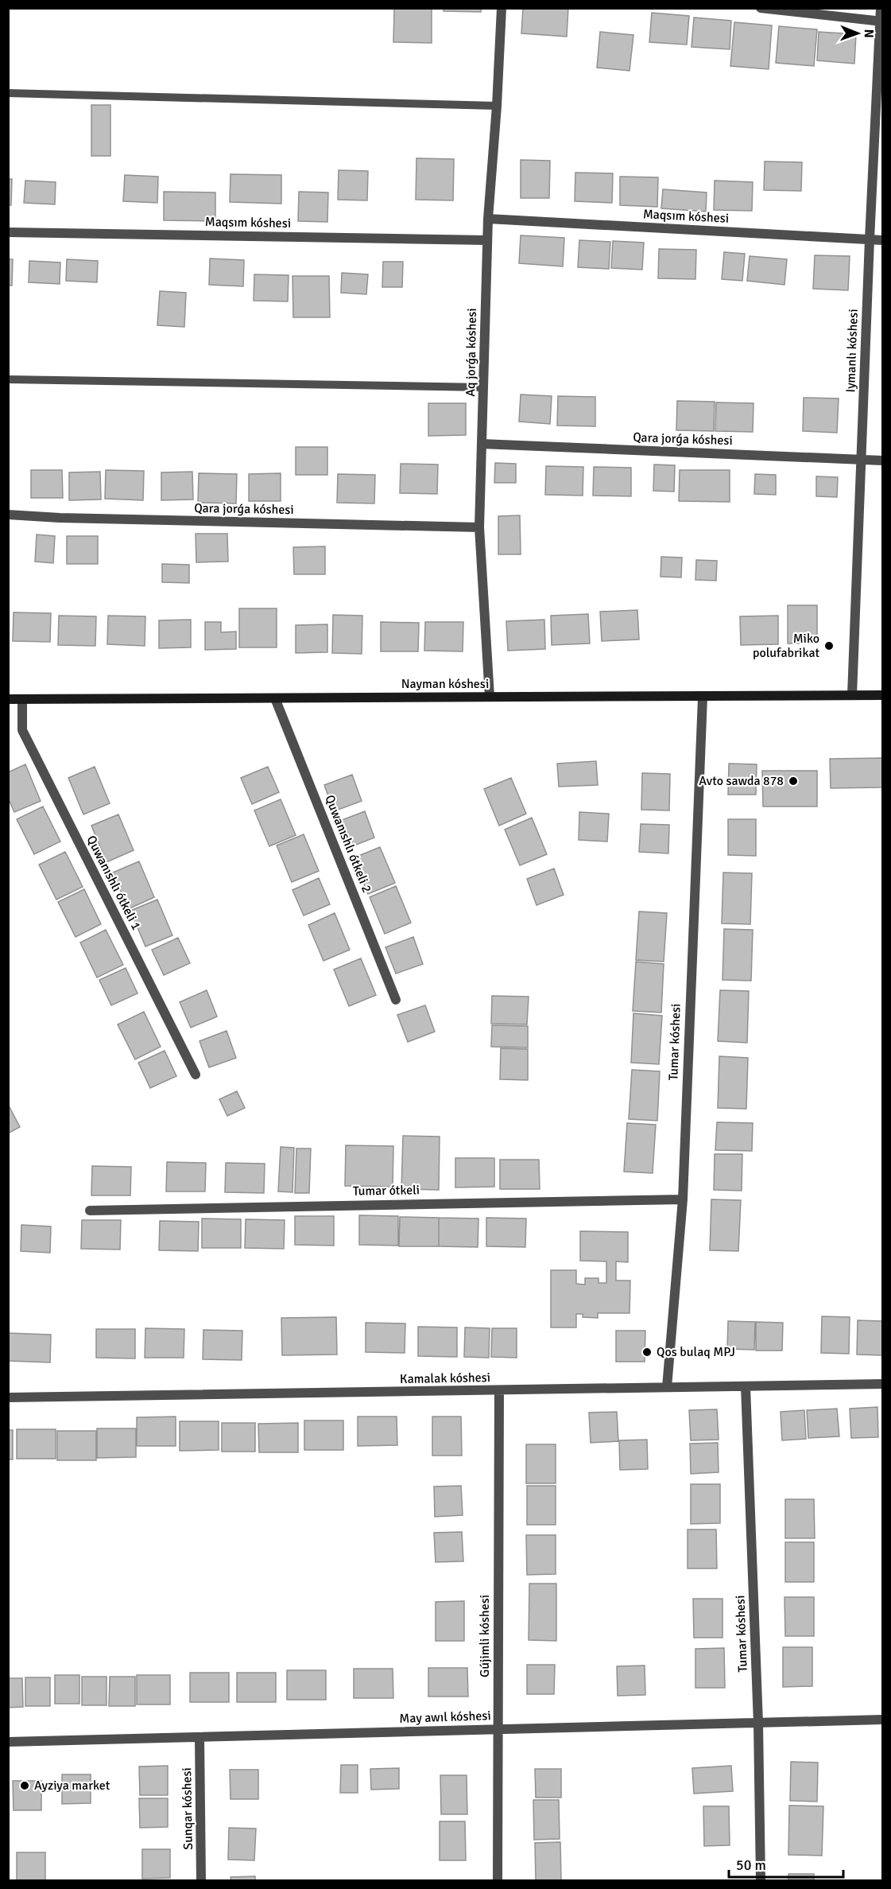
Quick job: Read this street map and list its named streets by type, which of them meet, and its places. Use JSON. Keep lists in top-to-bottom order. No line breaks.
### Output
{"streets":{"main road":["Nayman kóshesi"],"street":["Maqsım kóshesi","Iymanlı kóshesi","Aq jorǵa kóshesi","Qara jorǵa kóshesi","Quwanıshlı ótkeli 2","Quwanıshlı ótkeli 1","Tumar kóshesi","Tumar ótkeli","Kamalak kóshesi","Gújimli kóshesi","May awıl kóshesi","Sunqar kóshesi"]},"crossings":[["Maqsım kóshesi","Iymanlı kóshesi"],["Maqsım kóshesi","Aq jorǵa kóshesi"],["Iymanlı kóshesi","Qara jorǵa kóshesi"],["Iymanlı kóshesi","Nayman kóshesi"],["Aq jorǵa kóshesi","Qara jorǵa kóshesi"],["Aq jorǵa kóshesi","Nayman kóshesi"],["Nayman kóshesi","Quwanıshlı ótkeli 2"],["Nayman kóshesi","Quwanıshlı ótkeli 1"],["Nayman kóshesi","Tumar kóshesi"],["Tumar kóshesi","Tumar ótkeli"],["Tumar kóshesi","Kamalak kóshesi"],["Tumar kóshesi","May awıl kóshesi"],["Kamalak kóshesi","Gújimli kóshesi"],["Gújimli kóshesi","May awıl kóshesi"],["May awıl kóshesi","Sunqar kóshesi"]],"places":["Miko polufabrikat","Avto sawda 878","Qos bulaq MPJ","Ayziya market"],"scale_bar":"50 m","north":"right"}
